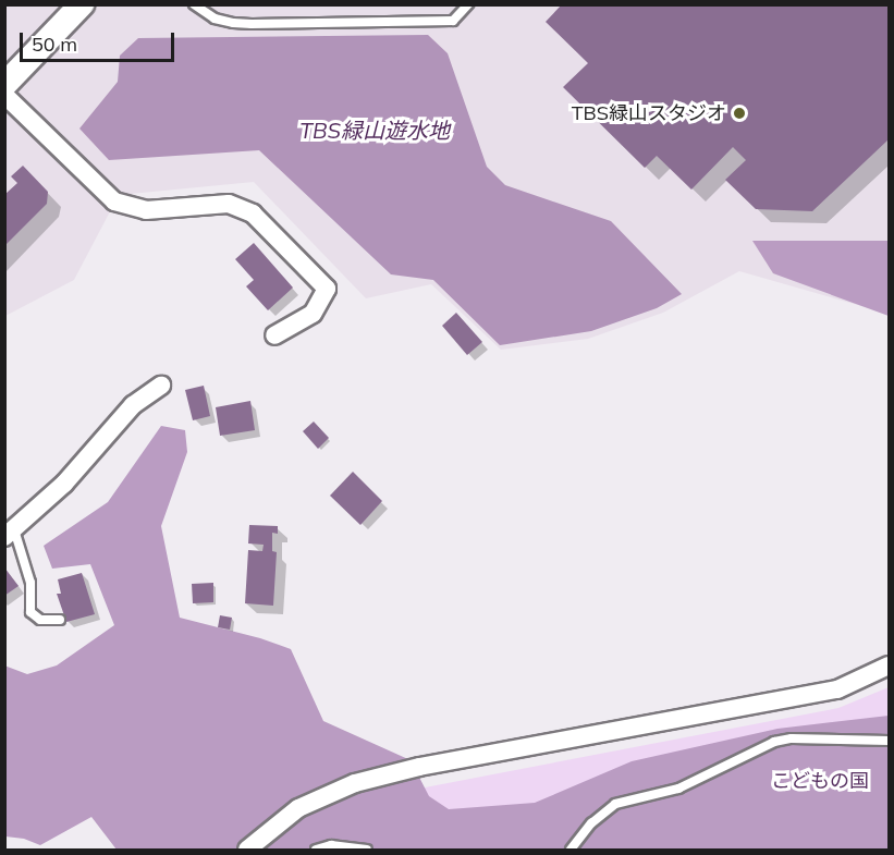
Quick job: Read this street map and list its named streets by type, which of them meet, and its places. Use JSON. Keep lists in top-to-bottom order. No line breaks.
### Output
{"water":["TBS緑山遊水地"],"parks":["こどもの国"],"places":["TBS緑山スタジオ"],"scale_bar":"50 m"}
